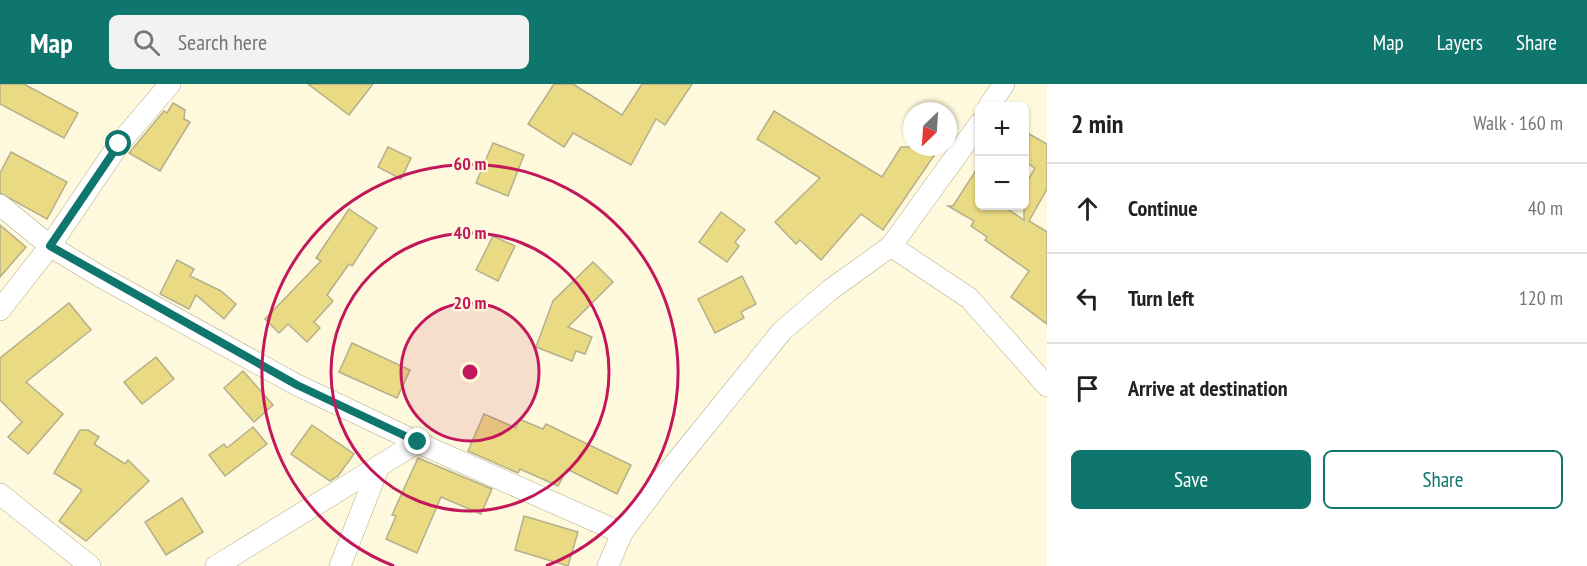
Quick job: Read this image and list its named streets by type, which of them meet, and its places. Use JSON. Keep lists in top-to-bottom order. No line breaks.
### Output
{"north":"bottom left","page":{"header":"Map","search":"Search here","nav":["Map","Layers","Share"],"heading":["2 min","Walk · 160 m"],"map_buttons":["+","−"],"list":[["Continue","40 m"],["Turn left","120 m"],"Arrive at destination"],"buttons":["Save","Share"]},"rings":["60 m","40 m","20 m"]}
